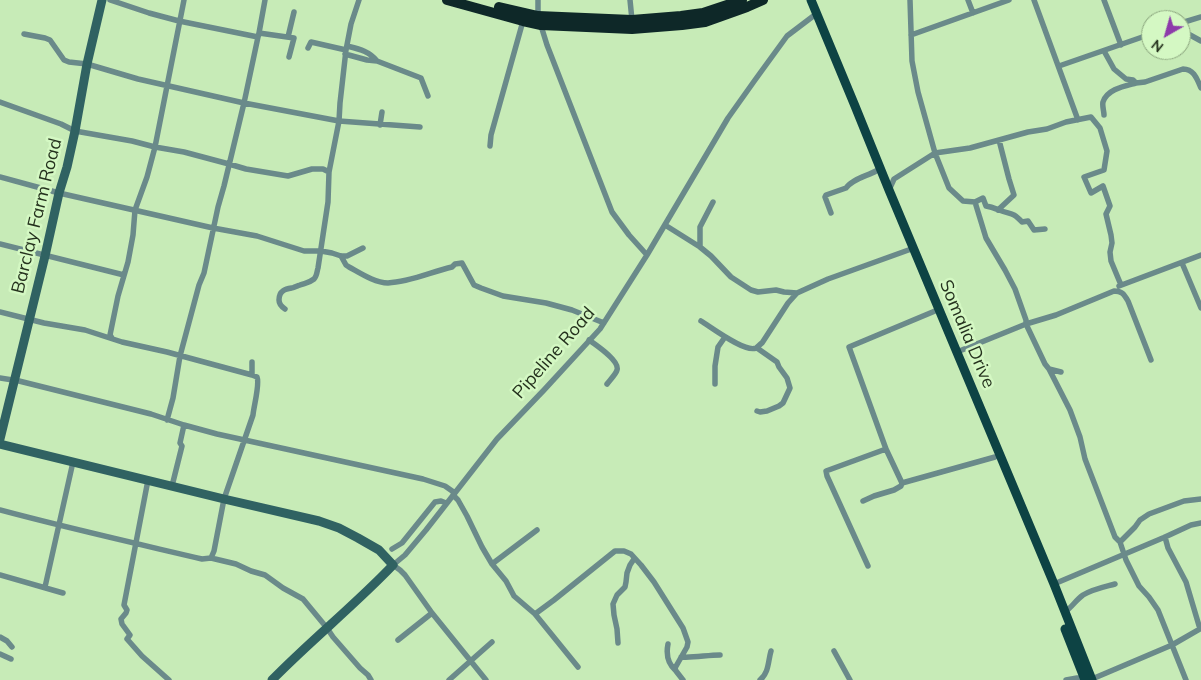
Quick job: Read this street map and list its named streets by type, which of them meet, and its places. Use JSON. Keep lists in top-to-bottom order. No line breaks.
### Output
{"streets":{"main road":["Somalia Drive"],"street":["Barclay Farm Road","Pipeline Road"]},"crossings":[["Somalia Drive","Pipeline Road"]],"north":"bottom left"}
